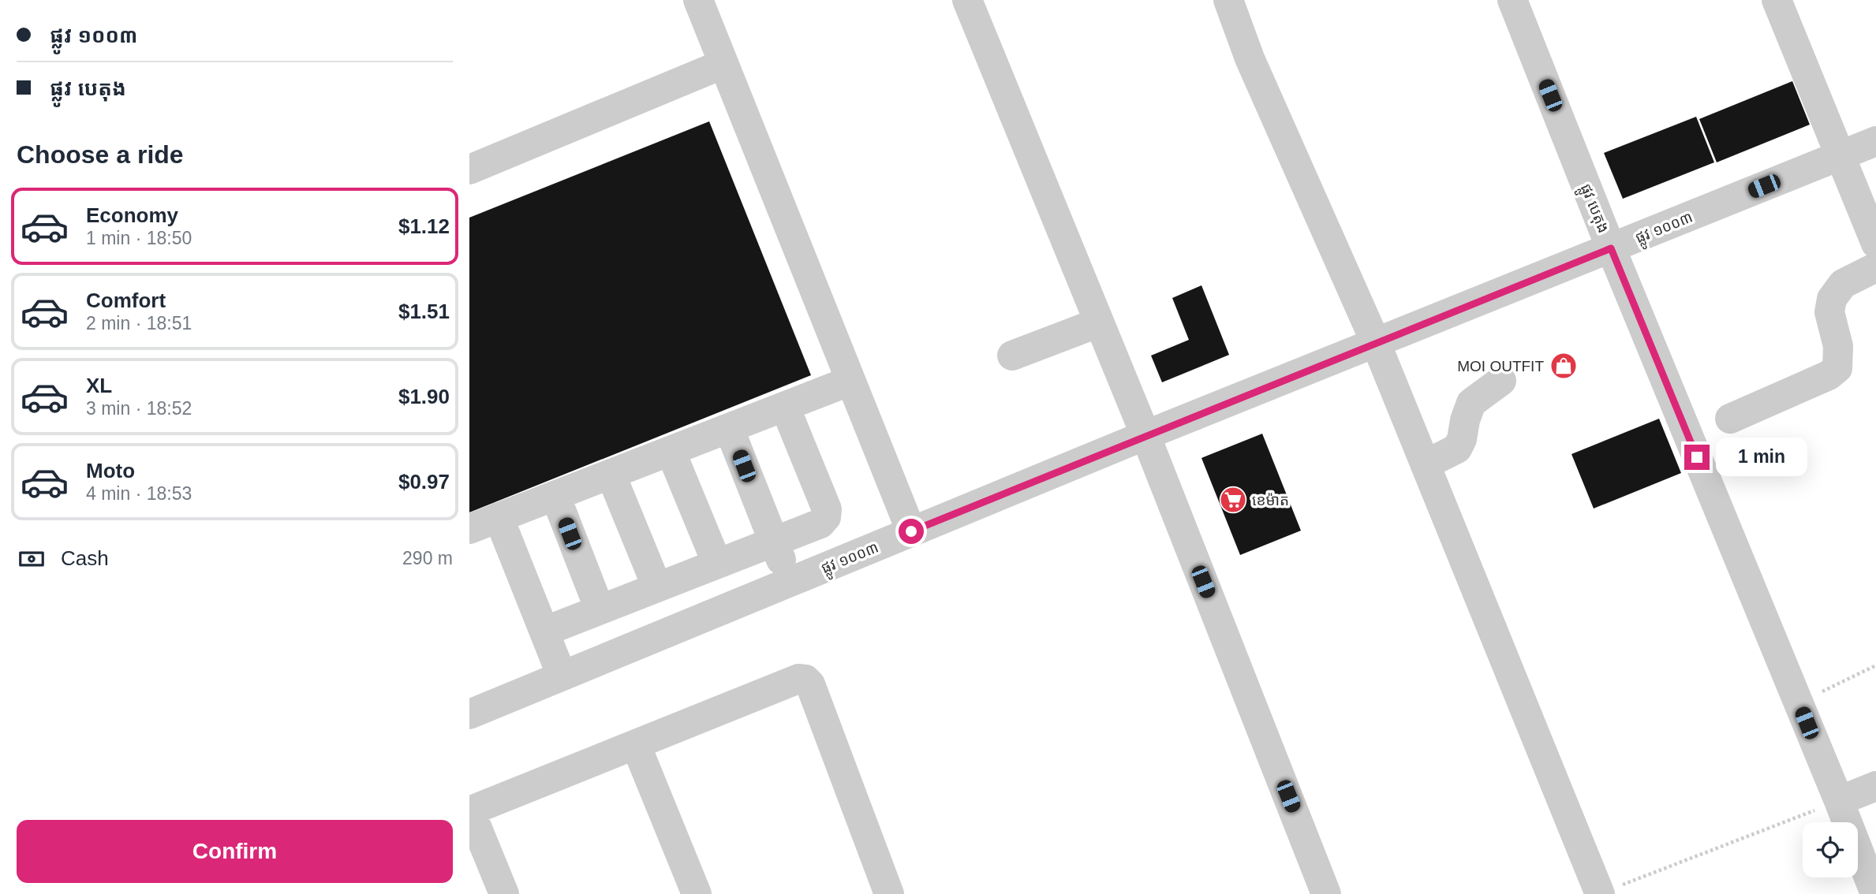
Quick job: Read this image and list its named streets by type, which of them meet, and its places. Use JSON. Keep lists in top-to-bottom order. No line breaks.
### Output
{"streets":{"street":["ផ្លូវ បេតុង","ផ្លូវ ១០០៣"]},"crossings":[["ផ្លូវ បេតុង","ផ្លូវ ១០០៣"]],"places":{"shop":["MOI OUTFIT"],"supermarket":["ខេម៉ាត"]},"page":{"banner":["ផ្លូវ ១០០៣","ផ្លូវ បេតុង"],"heading":"Choose a ride","list":[{"name":"Economy","note":"1 min · 18:50","value":"$1.12"},{"name":"Comfort","note":"2 min · 18:51","value":"$1.51"},{"name":"XL","note":"3 min · 18:52","value":"$1.90"},{"name":"Moto","note":"4 min · 18:53","value":"$0.97"}],"bubble":"1 min","pay":["Cash","290 m"],"buttons":"Confirm"}}
